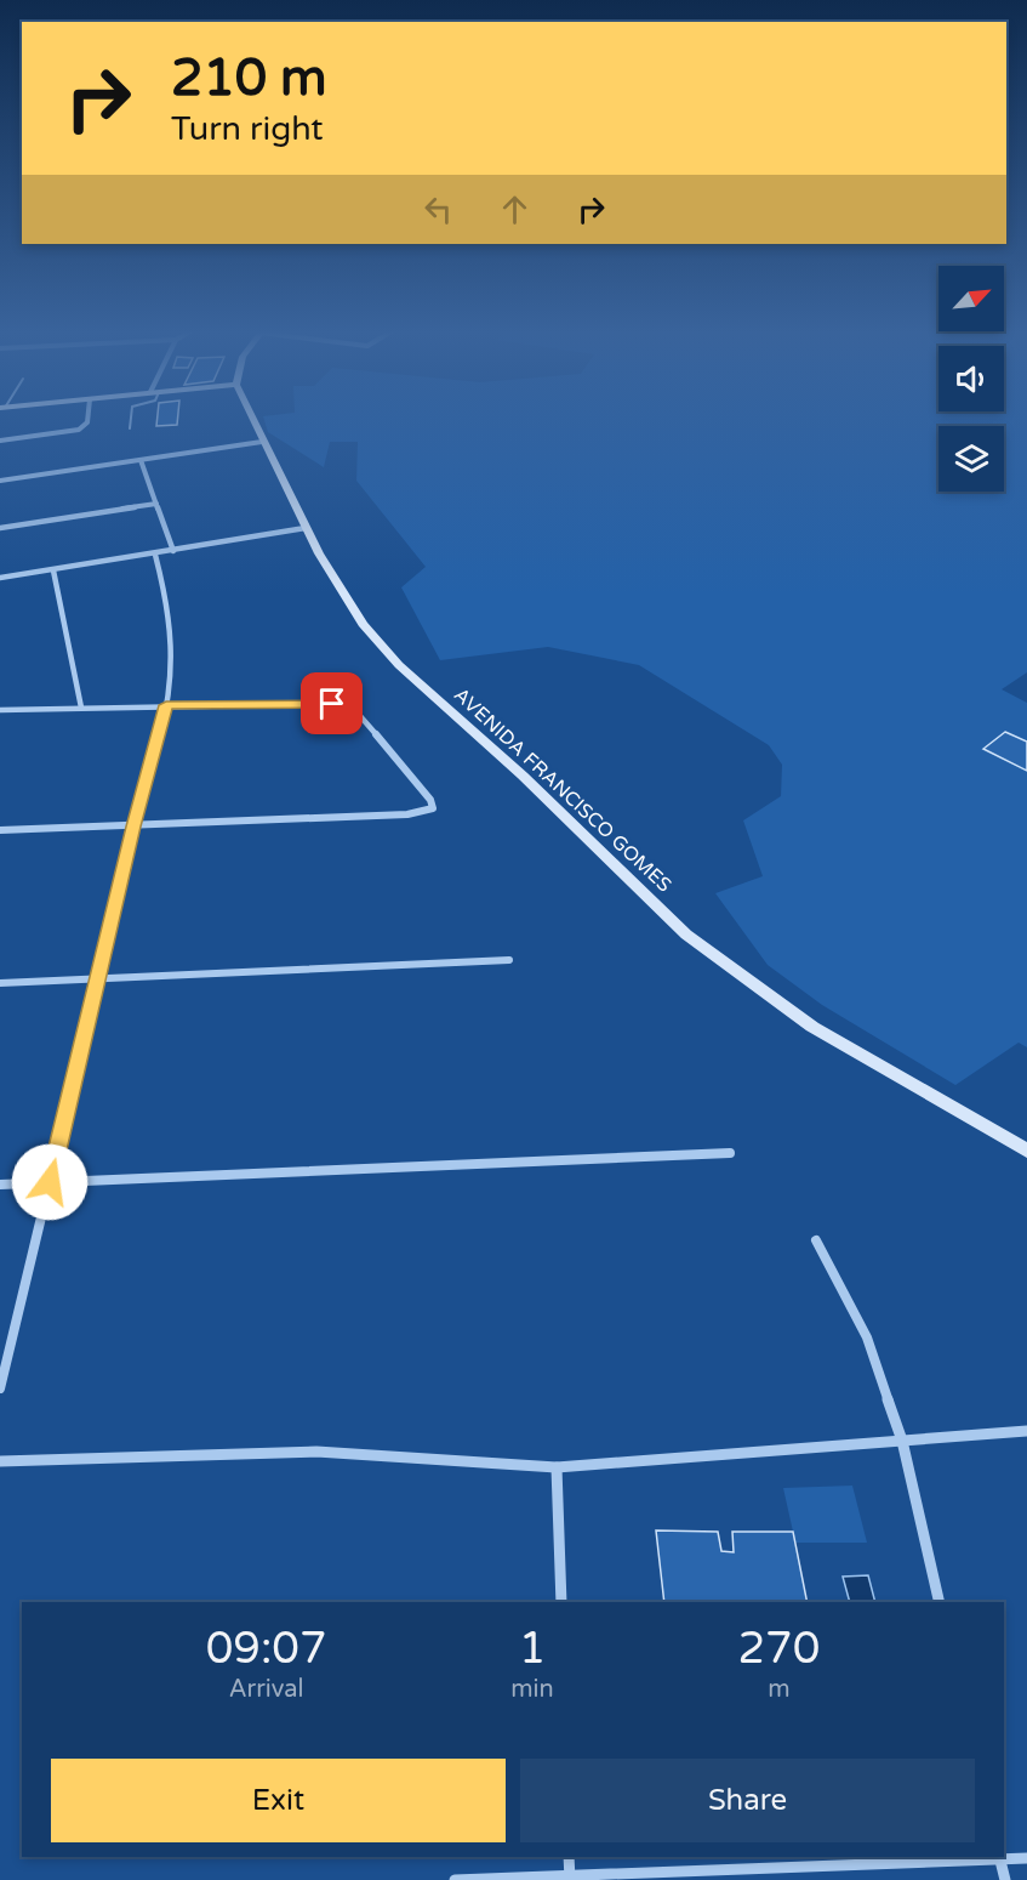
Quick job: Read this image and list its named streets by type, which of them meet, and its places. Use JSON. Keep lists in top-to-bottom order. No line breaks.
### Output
{"streets":{"main road":["AVENIDA FRANCISCO GOMES"]},"north":"top right","page":{"turn":["210 m","Turn right"],"eta":["09:07","Arrival","1","min","270","m"],"buttons":["Exit","Share"]}}
